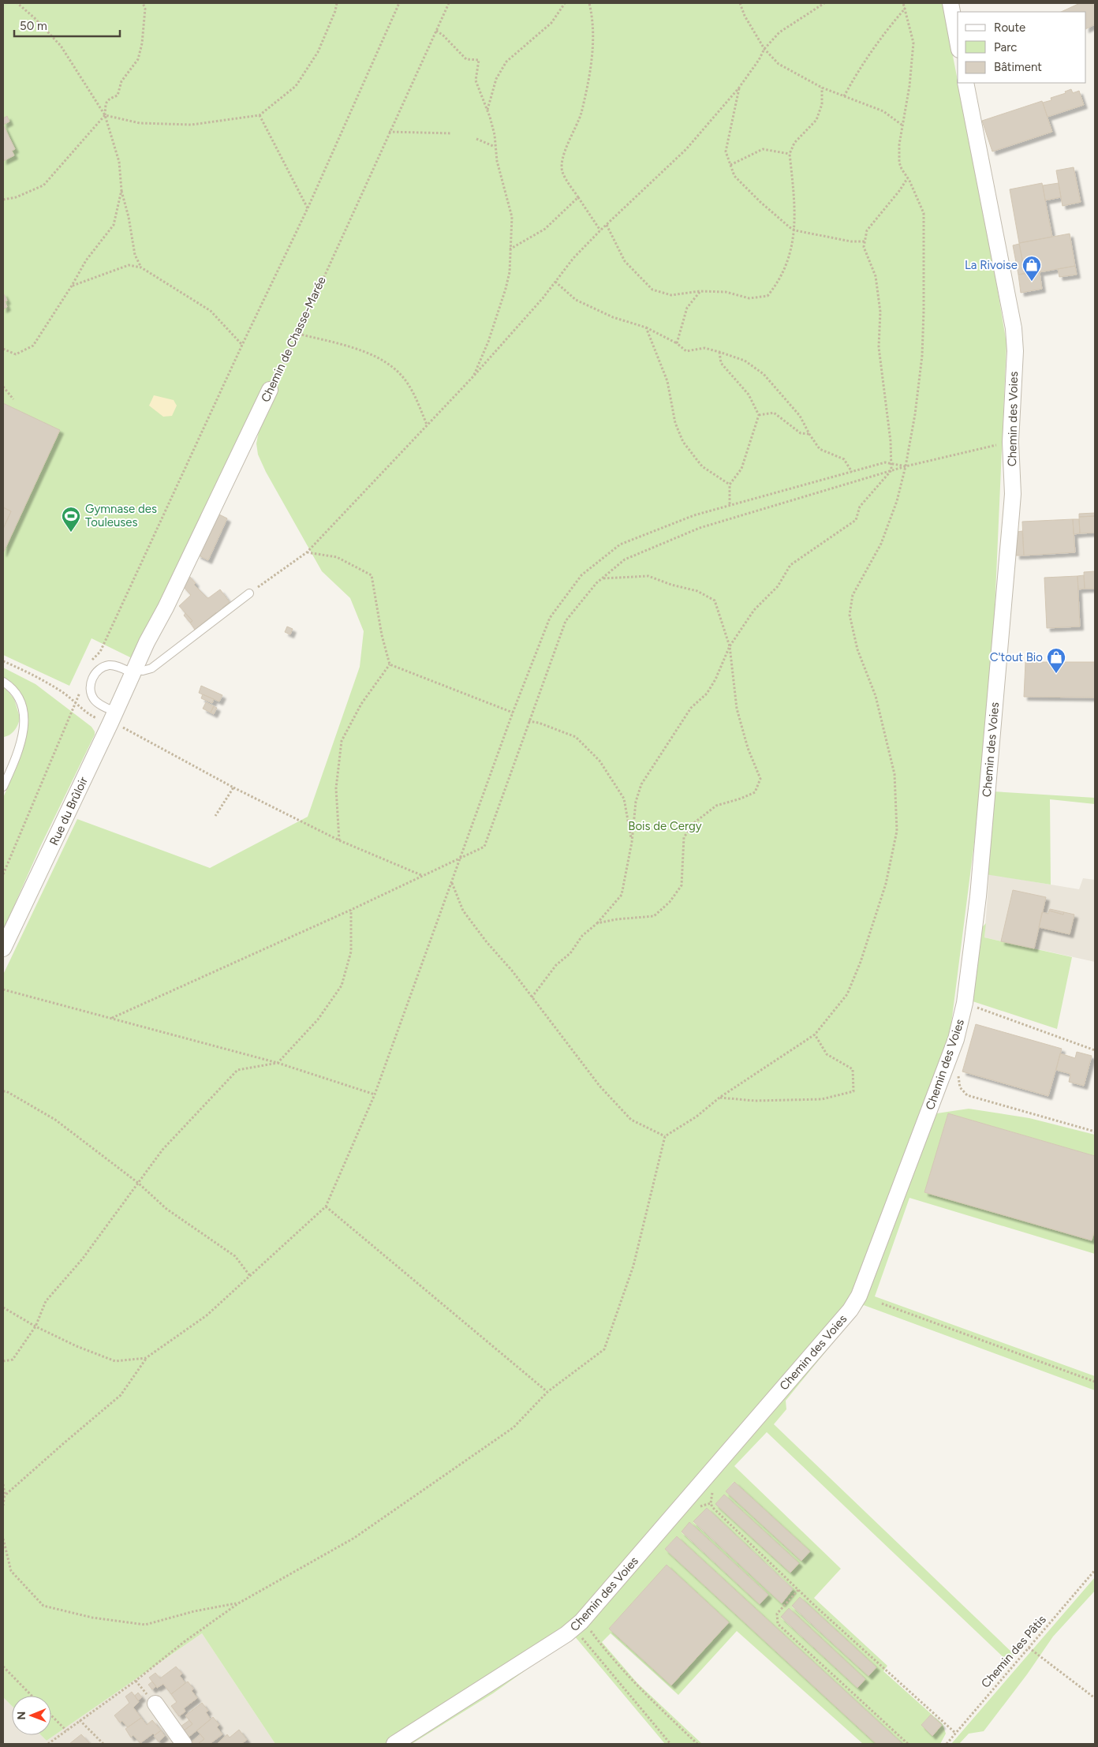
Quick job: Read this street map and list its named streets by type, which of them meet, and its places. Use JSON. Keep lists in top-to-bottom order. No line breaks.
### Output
{"streets":{"street":["Chemin de Chasse-Marée","Chemin des Voies","Rue du Brûloir"],"path":["Chemin des Pâtis"]},"crossings":[["Chemin de Chasse-Marée","Rue du Brûloir"]],"parks":["Bois de Cergy"],"places":{"shop":["La Rivoise","C'tout Bio"],"sports":["Gymnase des Touleuses"]},"legend":["Route","Parc","Bâtiment"],"scale_bar":"50 m","north":"left"}
